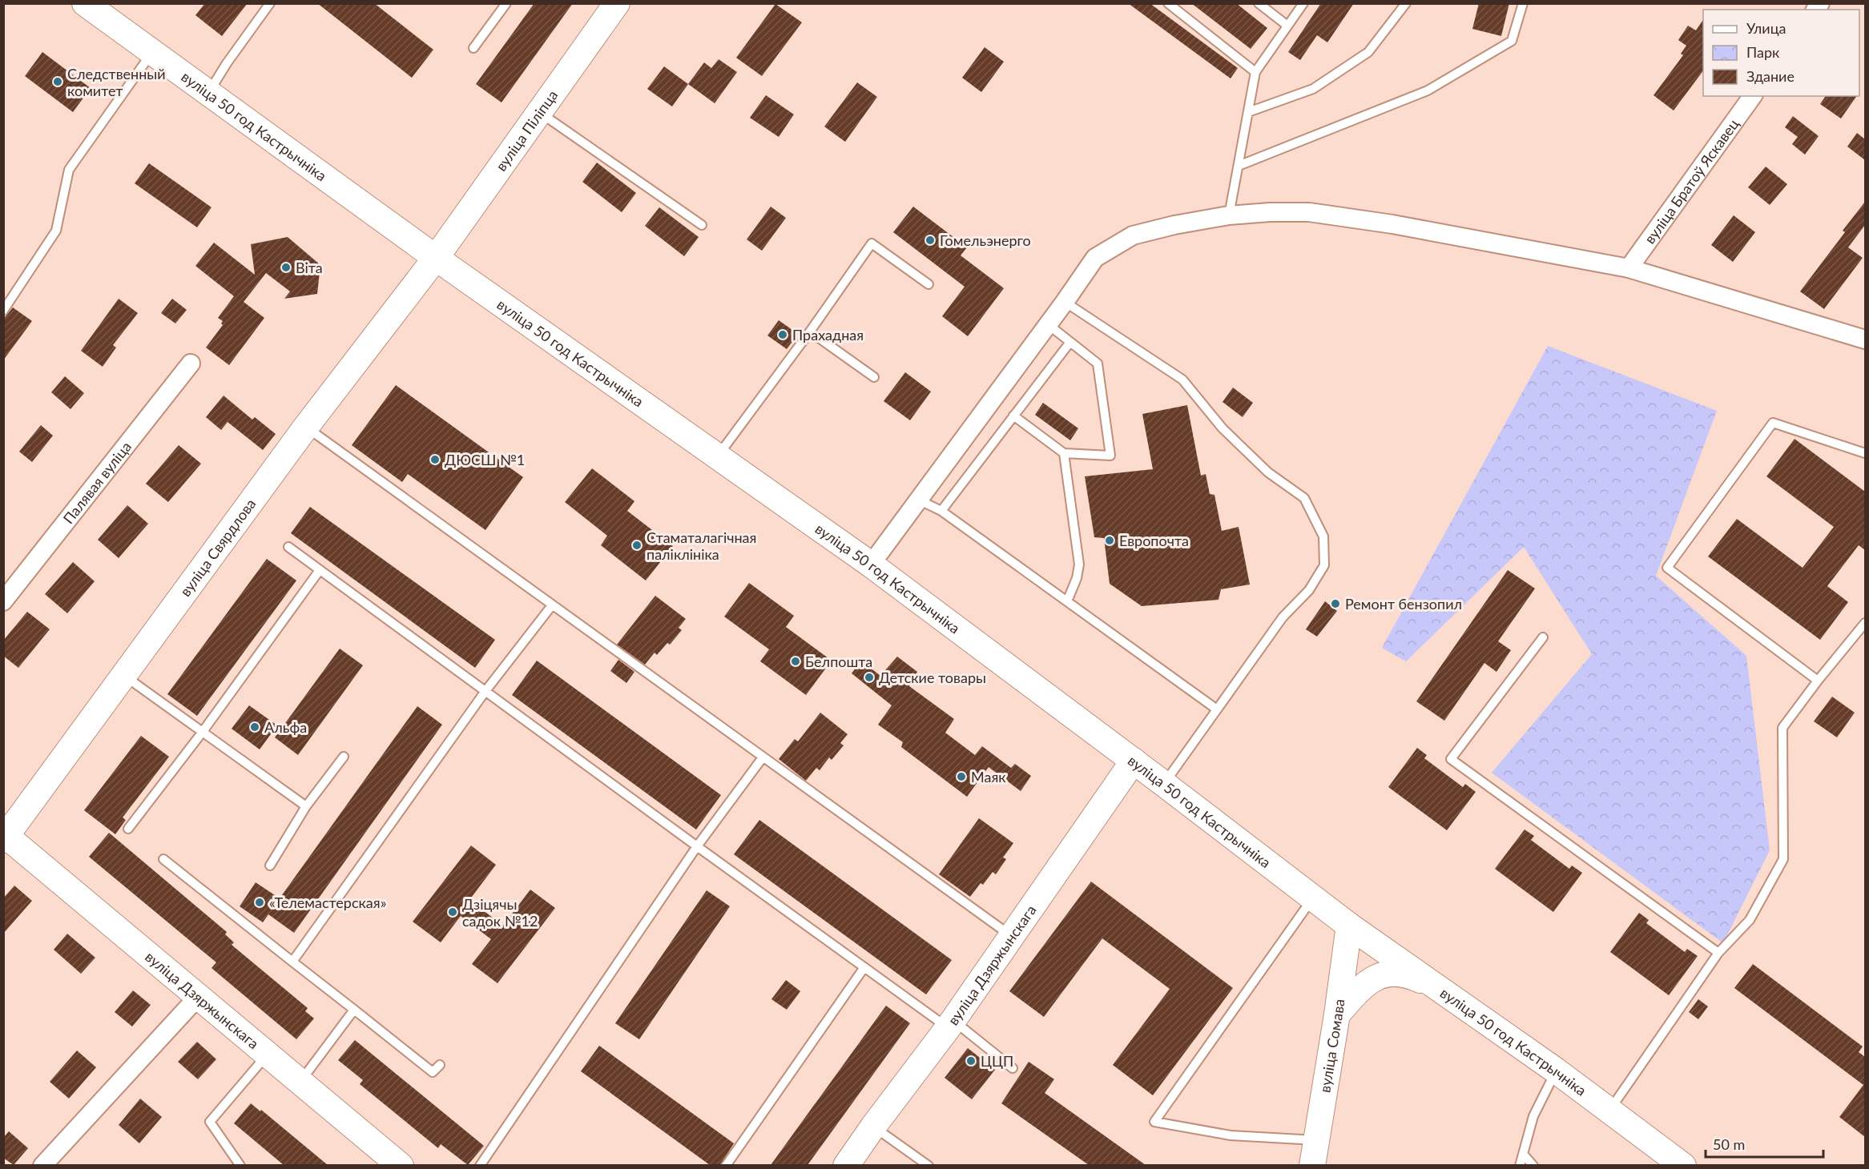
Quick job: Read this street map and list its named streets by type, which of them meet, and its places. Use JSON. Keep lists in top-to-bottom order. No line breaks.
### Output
{"streets":{"main road":["вуліца 50 год Кастрычніка","вуліца Піліпца","вуліца Свярдлова","вуліца Дзяржынскага","вуліца Сомава"],"street":["вуліца Братоў Яскавец","Палявая вуліца"]},"crossings":[["вуліца 50 год Кастрычніка","вуліца Піліпца"],["вуліца 50 год Кастрычніка","вуліца Свярдлова"],["вуліца 50 год Кастрычніка","вуліца Дзяржынскага"],["вуліца 50 год Кастрычніка","вуліца Сомава"],["вуліца Піліпца","вуліца Свярдлова"],["вуліца Свярдлова","вуліца Дзяржынскага"]],"places":["Следственный комитет","Гомельэнерго","Віта","Прахадная","ДЮСШ №1","Европочта","Стаматалагічная паліклініка","Ремонт бензопил","Белпошта","Детские товары","Альфа","Маяк","«Телемастерская»","Дзіцячы садок №12","ЦЦП"],"legend":["Улица","Парк","Здание"],"scale_bar":"50 m"}
